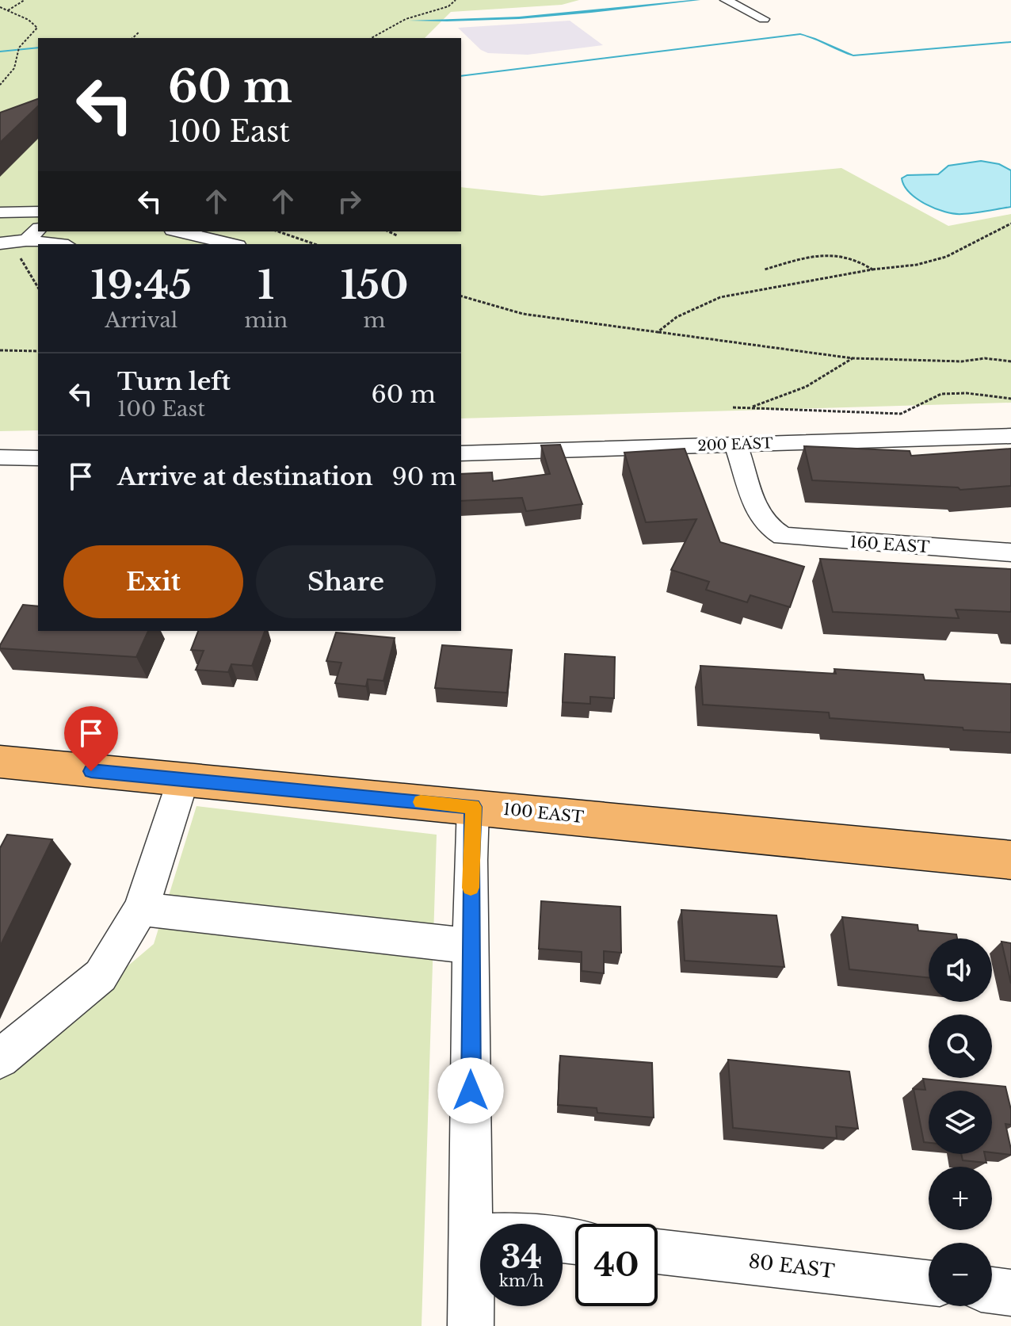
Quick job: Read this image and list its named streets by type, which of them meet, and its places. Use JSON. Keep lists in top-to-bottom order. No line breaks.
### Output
{"streets":{"main road":["100 EAST"],"street":["200 EAST","160 EAST","80 EAST"]},"crossings":[["200 EAST","160 EAST"]],"page":{"turn":["60 m","100 East"],"eta":["19:45","Arrival","1","min","150","m"],"list":[{"name":"Turn left","note":"100 East","value":"60 m"},{"name":"Arrive at destination","value":"90 m"}],"buttons":["Exit","Share"],"map_buttons":["+","−"],"speed":"34 km/h","limit":"40"}}
